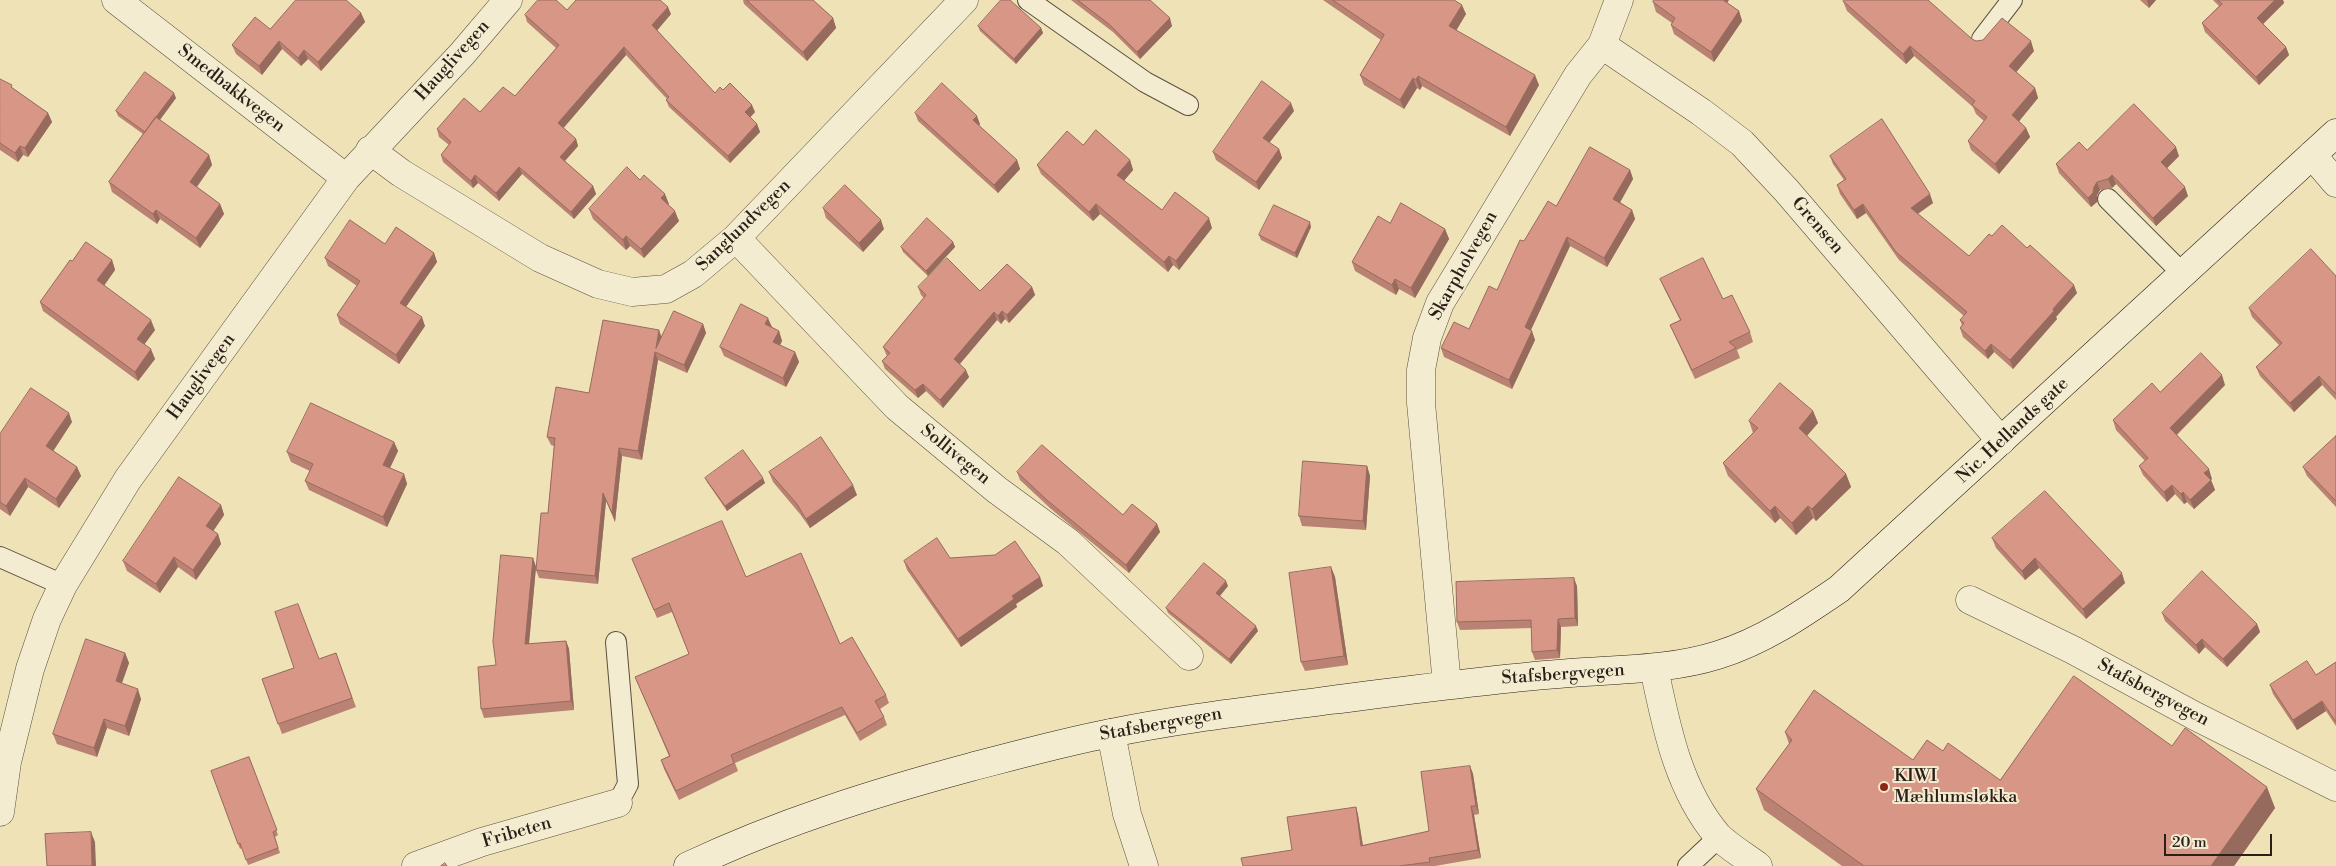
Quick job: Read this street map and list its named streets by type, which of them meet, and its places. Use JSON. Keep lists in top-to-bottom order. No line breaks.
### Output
{"streets":{"street":["Hauglivegen","Smedbakkvegen","Sanglundvegen","Grensen","Skarpholvegen","Nic. Hellands gate","Sollivegen","Stafsbergvegen","Fribeten"]},"crossings":[["Hauglivegen","Smedbakkvegen"],["Hauglivegen","Sanglundvegen"],["Sanglundvegen","Sollivegen"],["Grensen","Skarpholvegen"],["Grensen","Nic. Hellands gate"],["Skarpholvegen","Stafsbergvegen"],["Nic. Hellands gate","Stafsbergvegen"]],"places":["KIWI Mæhlumsløkka"],"scale_bar":"20 m"}
